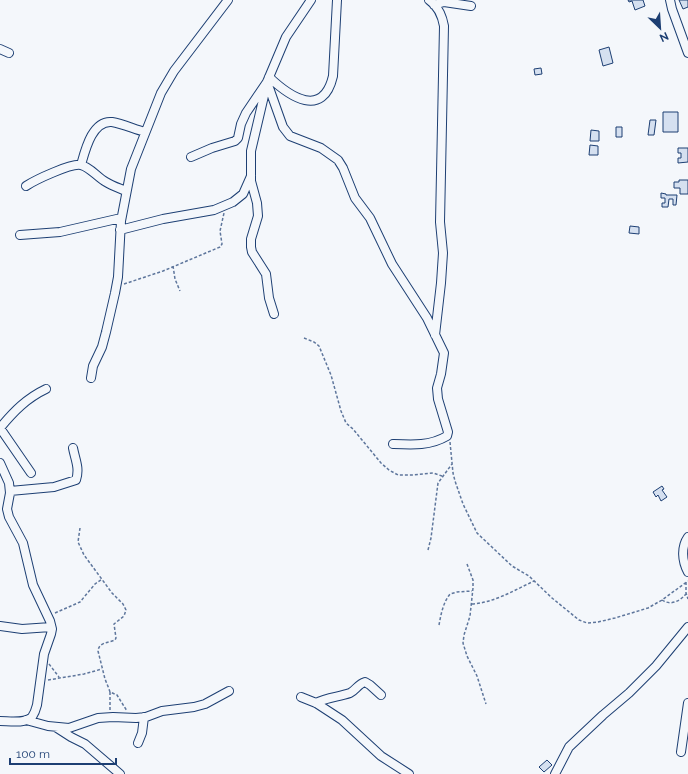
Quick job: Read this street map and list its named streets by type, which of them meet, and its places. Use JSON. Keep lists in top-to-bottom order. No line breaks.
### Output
{"scale_bar":"100 m","north":"bottom right"}
